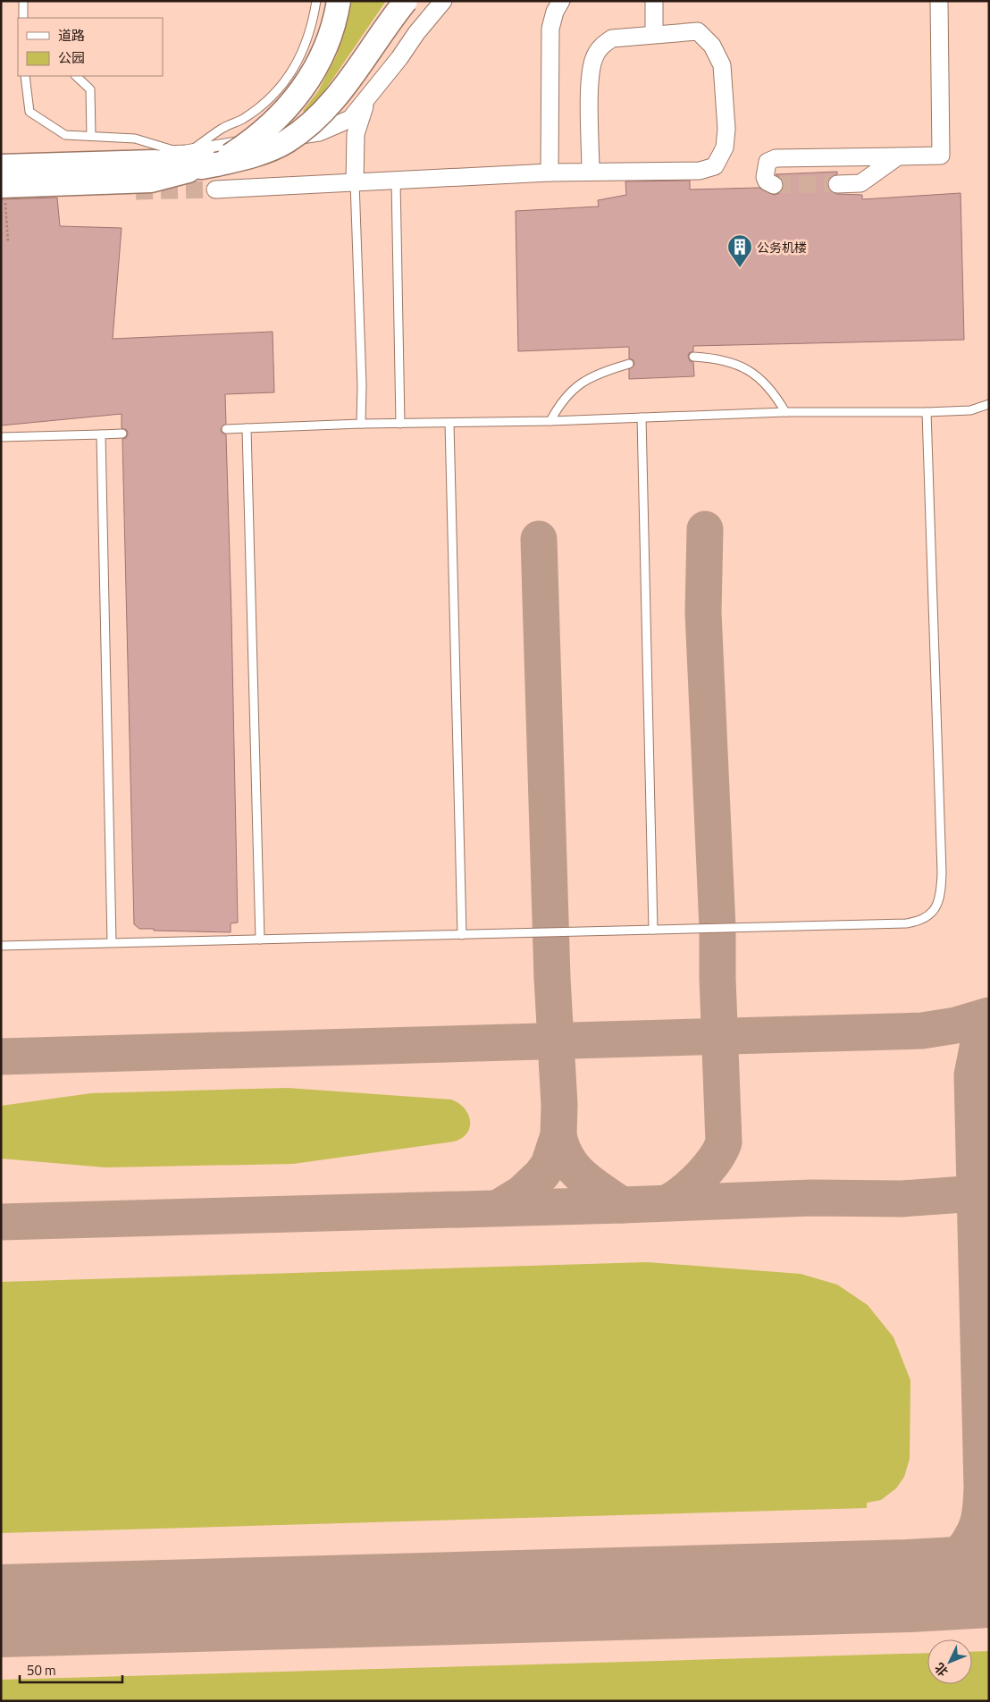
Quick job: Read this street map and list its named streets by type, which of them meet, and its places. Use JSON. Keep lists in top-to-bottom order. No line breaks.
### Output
{"places":{"building":["公务机楼"]},"legend":["道路","公园"],"scale_bar":"50 m","north":"bottom left"}
